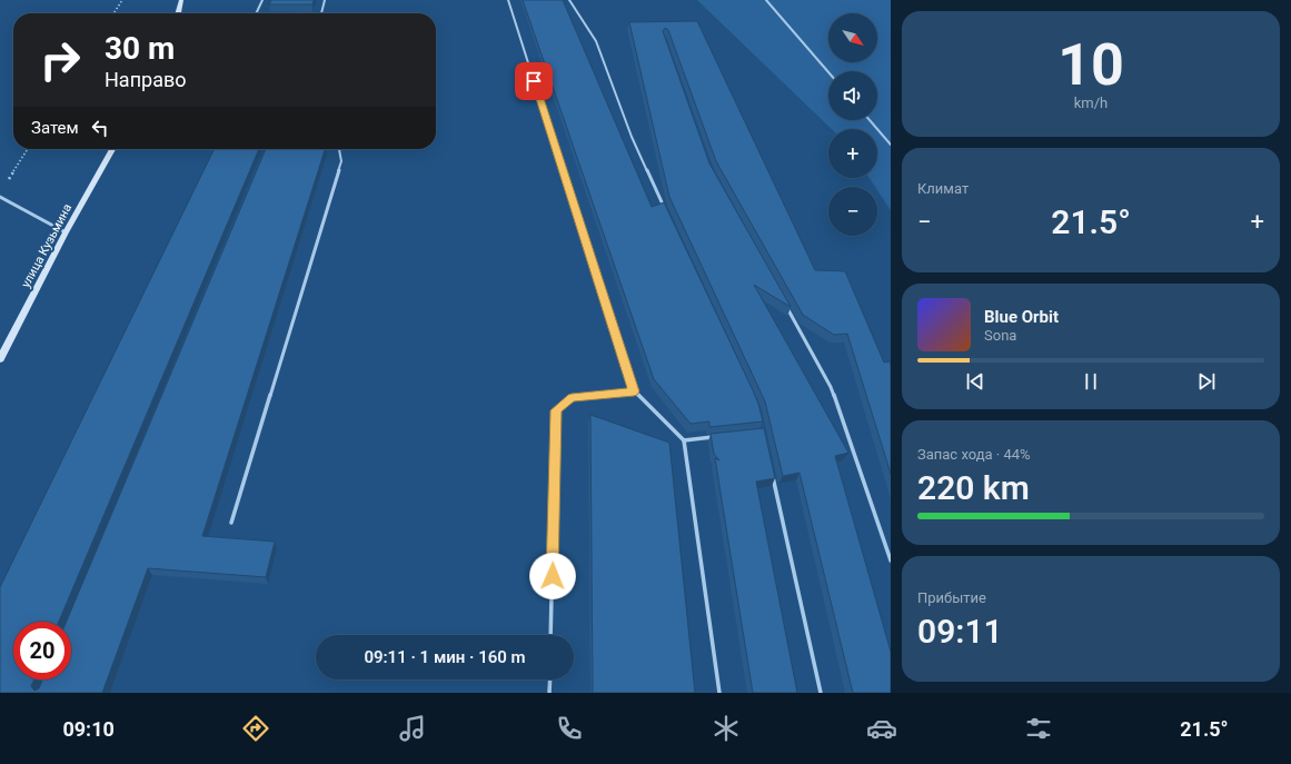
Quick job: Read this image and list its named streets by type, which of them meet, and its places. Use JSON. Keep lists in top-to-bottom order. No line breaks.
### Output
{"streets":{"main road":["улица Кузьмина"]},"north":"bottom right","page":{"tile":[["10","km/h"],"Климат",["Запас хода · 44%","220 km"],["Прибытие","09:11"]],"map_buttons":["+","−"],"turn":["30 m","Направо"],"then":"Затем","heat":["−","21.5°","+"],"song":["Blue Orbit","Sona"],"limit":"20","trip":"09:11 · 1 мин · 160 m","tabs":["09:10","21.5°"]}}
